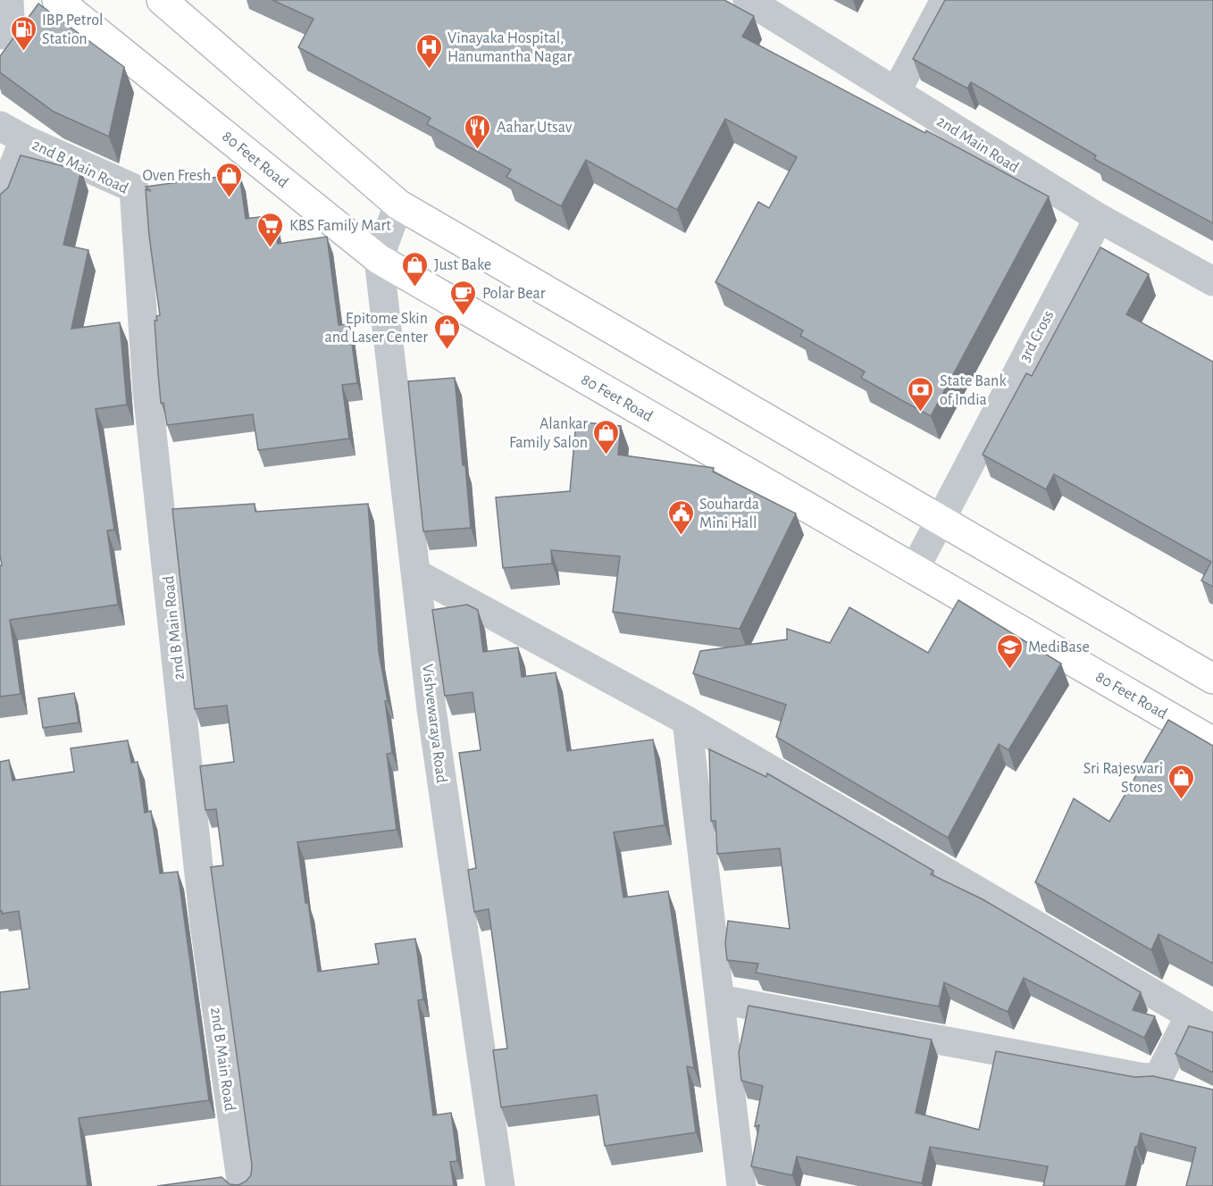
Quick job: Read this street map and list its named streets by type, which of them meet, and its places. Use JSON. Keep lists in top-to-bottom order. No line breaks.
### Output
{"streets":{"main road":["80 Feet Road"],"street":["2nd Main Road","2nd B Main Road","3rd Cross","Vishvewaraya Road"]},"crossings":[["2nd Main Road","3rd Cross"],["80 Feet Road","3rd Cross"],["80 Feet Road","Vishvewaraya Road"]],"places":{"fuel station":["IBP Petrol Station"],"hospital":["Vinayaka Hospital, Hanumantha Nagar"],"restaurant":["Aahar Utsav"],"shop":["Oven Fresh","Just Bake","Epitome Skin and Laser Center","Alankar Family Salon","Sri Rajeswari Stones"],"supermarket":["KBS Family Mart"],"cafe":["Polar Bear"],"bank":["State Bank of India"],"public building":["Souharda Mini Hall"],"school or university":["MediBase"]}}
